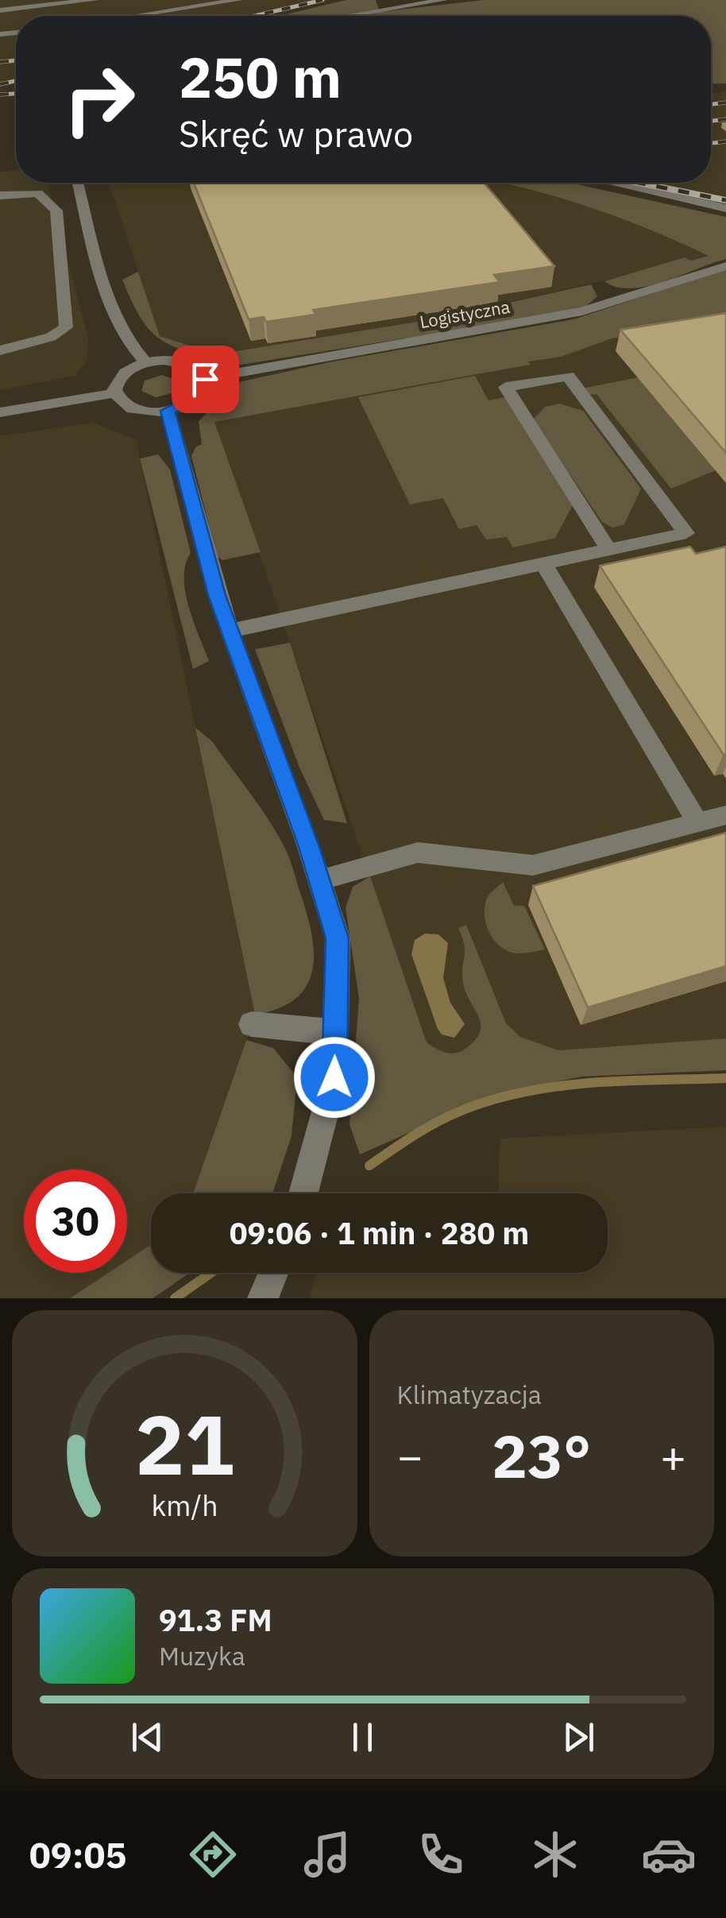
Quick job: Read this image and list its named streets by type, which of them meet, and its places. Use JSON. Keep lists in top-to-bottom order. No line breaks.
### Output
{"streets":{"street":["Logistyczna"]},"page":{"turn":["250 m","Skręć w prawo"],"limit":"30","trip":"09:06 · 1 min · 280 m","tile":"Klimatyzacja","heat":["−","23°","+"],"song":["91.3 FM","Muzyka"],"tabs":"09:05","gauge":["21","km/h"]}}
